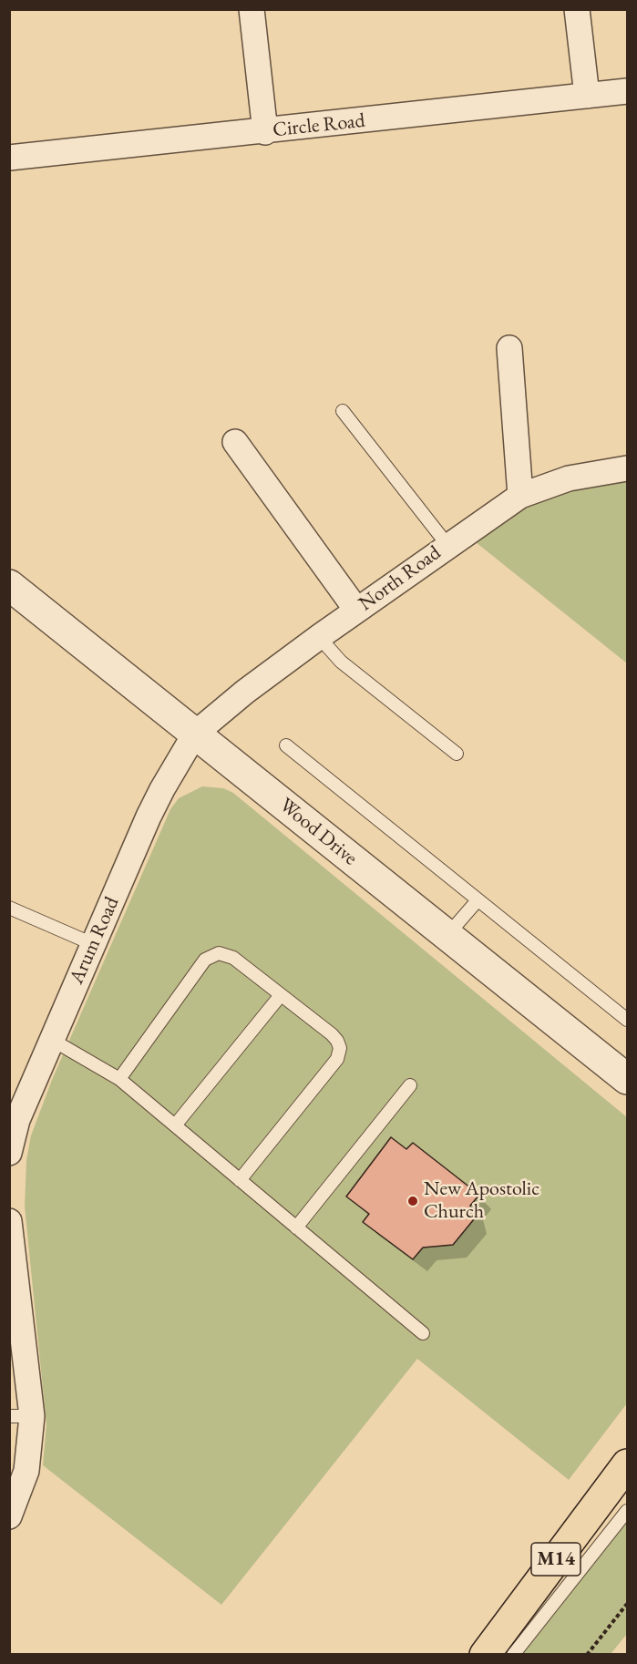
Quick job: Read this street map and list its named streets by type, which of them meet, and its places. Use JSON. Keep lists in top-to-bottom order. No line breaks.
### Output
{"streets":{"main road":["M14"],"street":["Circle Road","North Road","Wood Drive","Arum Road"]},"crossings":[["North Road","Wood Drive"],["North Road","Arum Road"],["Wood Drive","Arum Road"]],"places":["New Apostolic Church"]}
